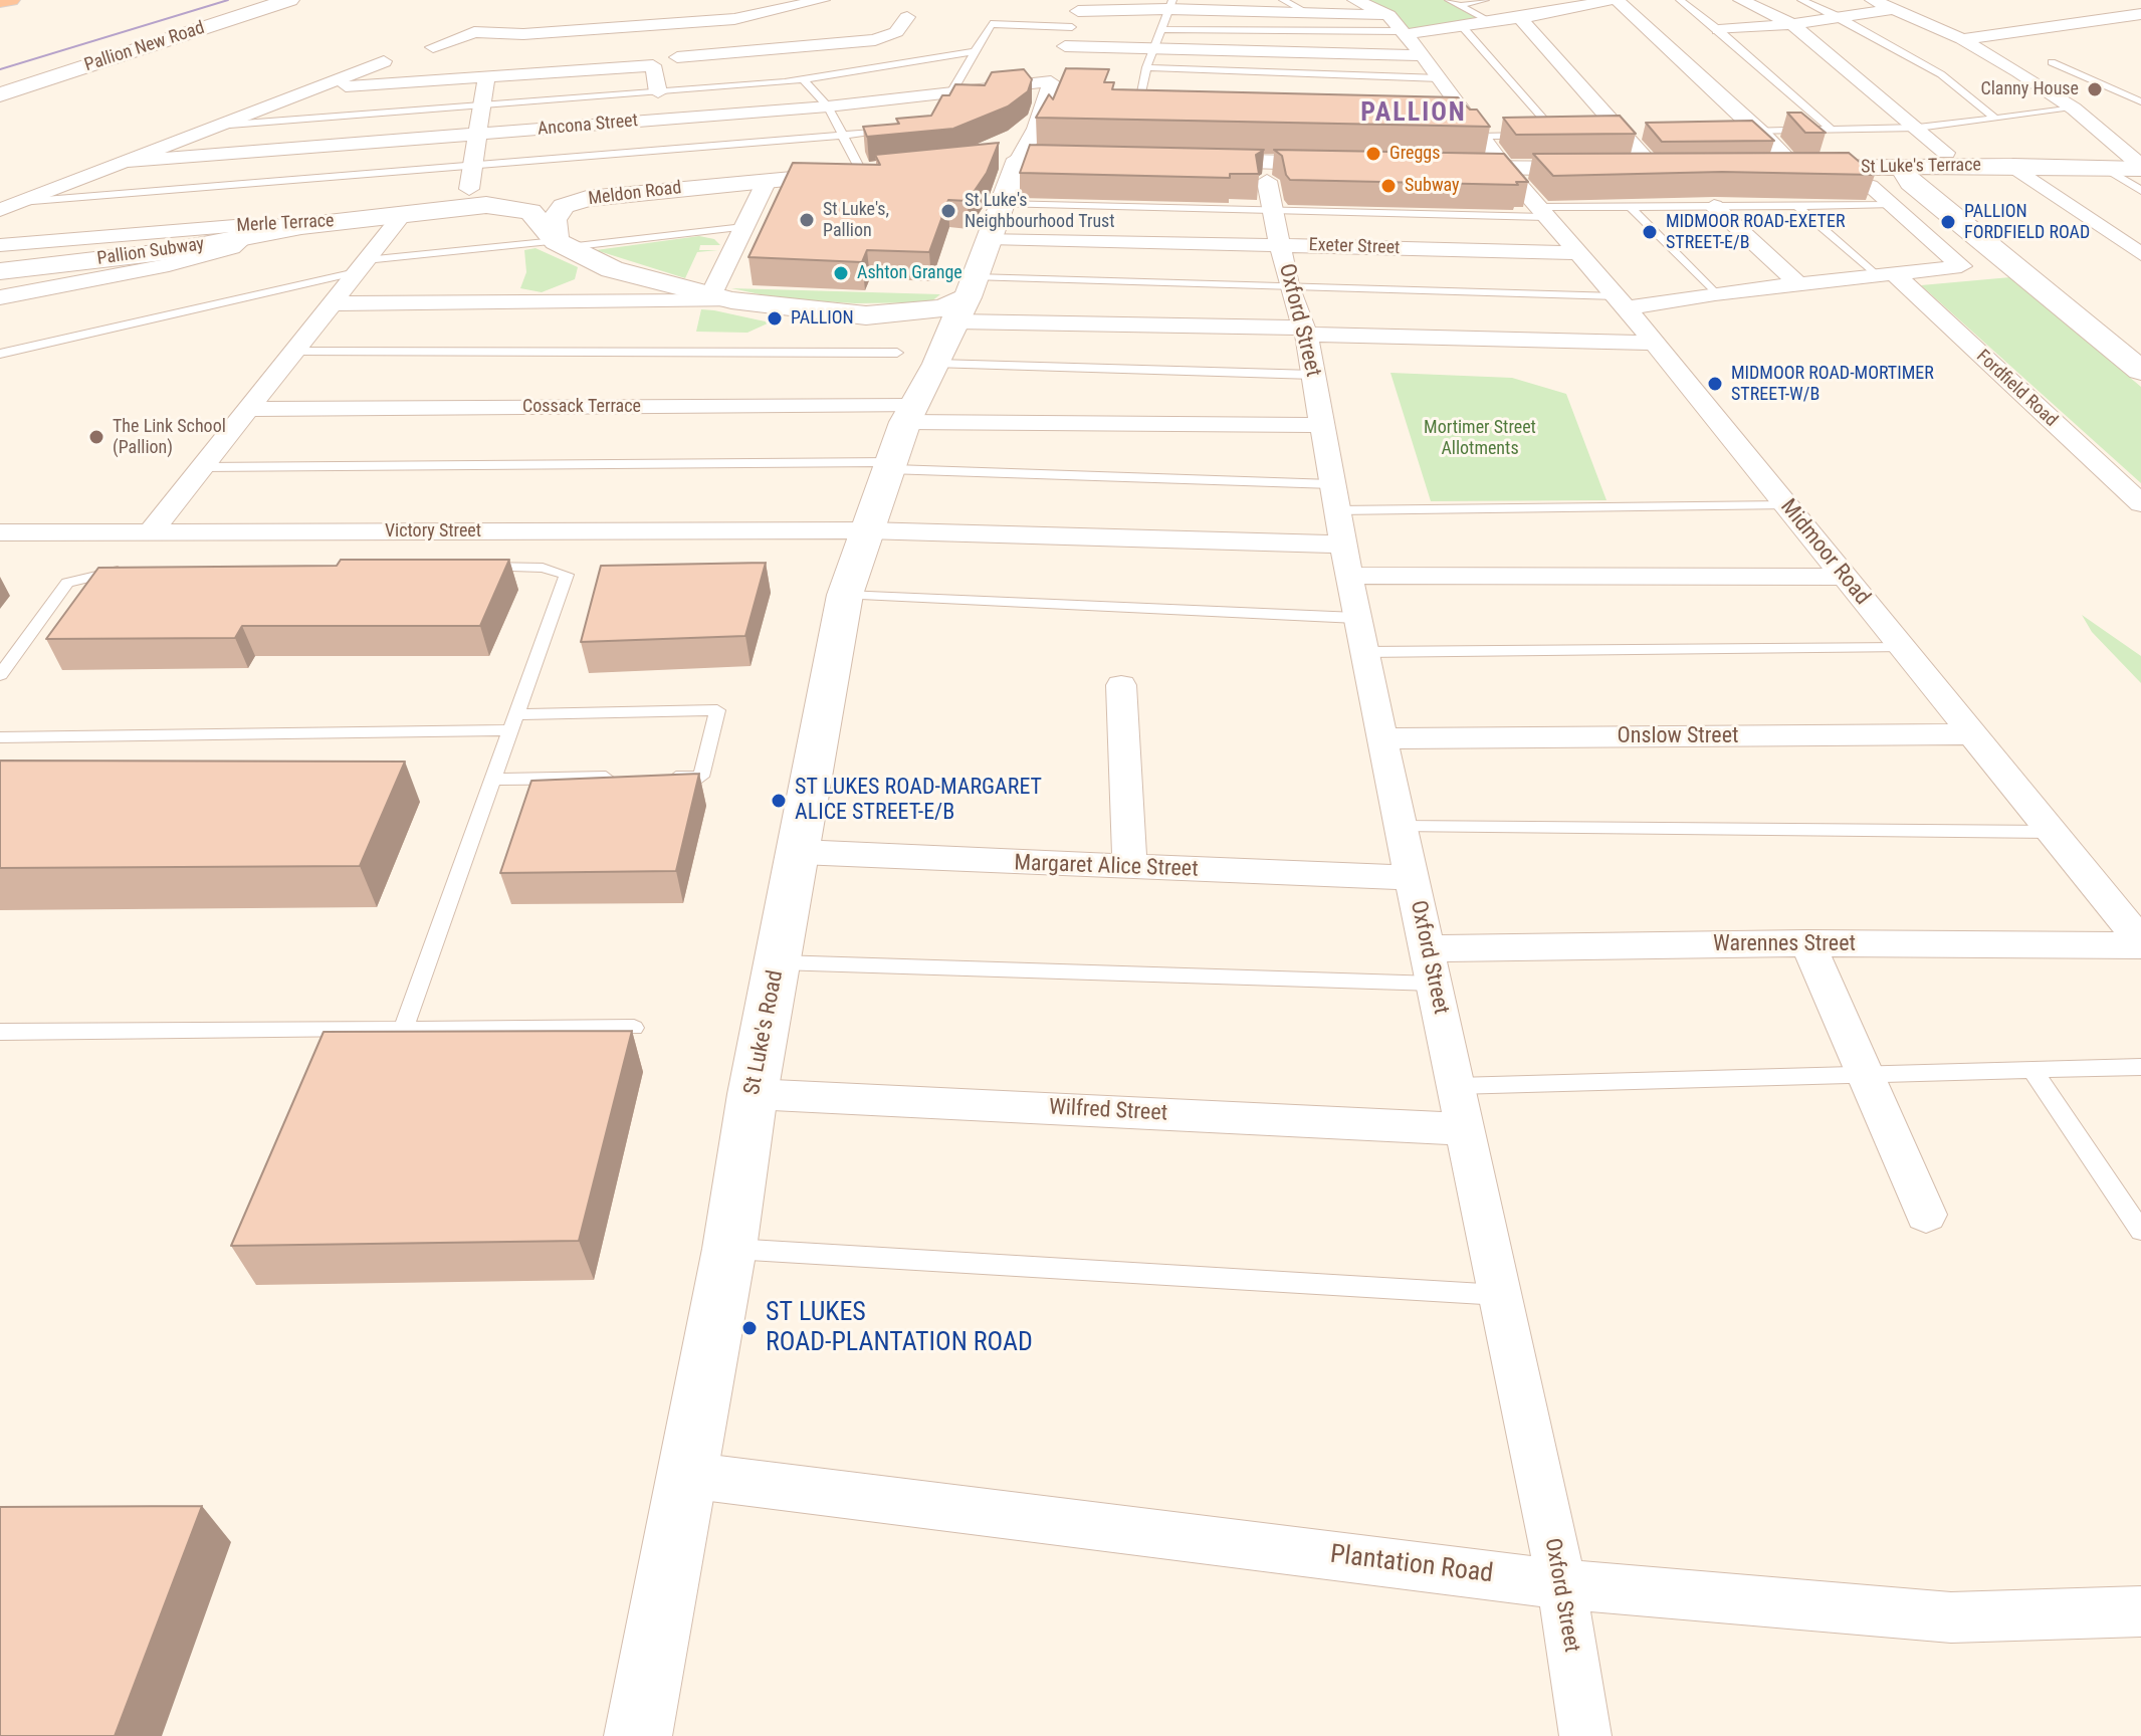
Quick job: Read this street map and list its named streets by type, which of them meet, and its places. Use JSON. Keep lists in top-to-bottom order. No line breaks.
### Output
{"streets":{"street":["Pallion New Road","Ancona Street","St Luke's Terrace","Meldon Road","Merle Terrace","Exeter Street","Pallion Subway","Oxford Street","Fordfield Road","Cossack Terrace","Victory Street","Midmoor Road","Onslow Street","Margaret Alice Street","Warennes Street","St Luke's Road","Wilfred Street","Plantation Road"]},"crossings":[["Ancona Street","Midmoor Road"],["Meldon Road","Merle Terrace"],["Merle Terrace","Pallion Subway"],["Exeter Street","Oxford Street"],["Exeter Street","Midmoor Road"],["Exeter Street","St Luke's Road"],["Oxford Street","Cossack Terrace"],["Oxford Street","Victory Street"],["Oxford Street","Onslow Street"],["Oxford Street","Margaret Alice Street"],["Oxford Street","Warennes Street"],["Oxford Street","Wilfred Street"],["Oxford Street","Plantation Road"],["Cossack Terrace","St Luke's Road"],["Victory Street","Midmoor Road"],["Victory Street","St Luke's Road"],["Midmoor Road","Onslow Street"],["Midmoor Road","Warennes Street"],["Margaret Alice Street","St Luke's Road"],["St Luke's Road","Wilfred Street"],["St Luke's Road","Plantation Road"]],"districts":["PALLION"],"parks":["Mortimer Street Allotments"],"places":["Clanny House","Greggs","Subway","St Luke's Neighbourhood Trust","St Luke's, Pallion","PALLION FORDFIELD ROAD","MIDMOOR ROAD-EXETER STREET-E/B","Ashton Grange","PALLION","MIDMOOR ROAD-MORTIMER STREET-W/B","The Link School (Pallion)","ST LUKES ROAD-MARGARET ALICE STREET-E/B","ST LUKES ROAD-PLANTATION ROAD"]}
